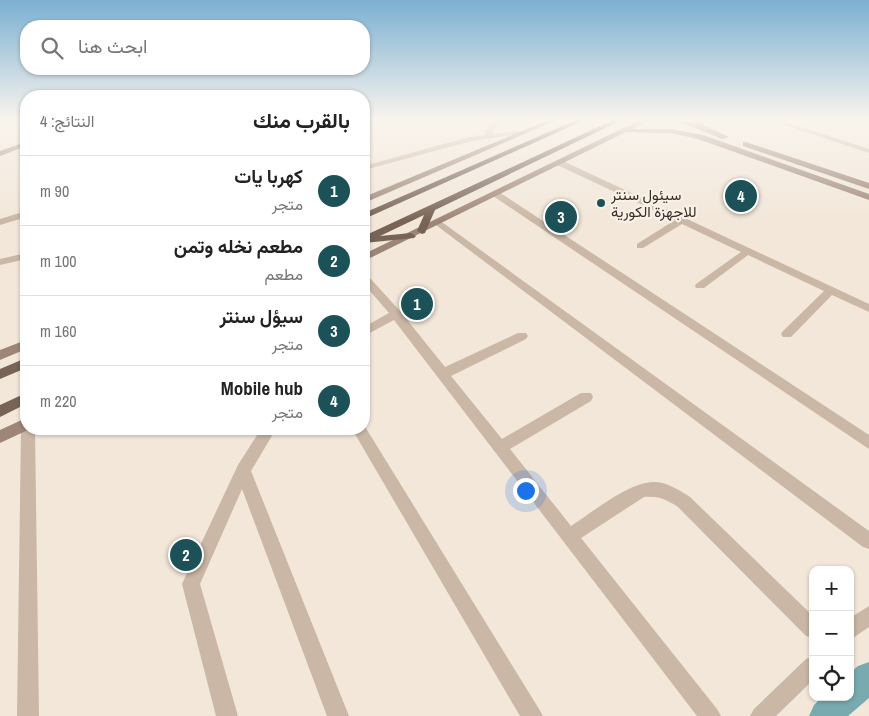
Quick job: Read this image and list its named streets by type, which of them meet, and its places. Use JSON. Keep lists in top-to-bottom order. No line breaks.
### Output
{"places":["سيئول سنتر للاجهزة الكورية"],"page":{"search":"ابحث هنا","heading":["بالقرب منك","النتائج: 4"],"list":[{"mark":"1","name":"كهربا يات","note":"متجر","value":"90 m"},{"mark":"2","name":"مطعم نخله وتمن","note":"مطعم","value":"100 m"},{"mark":"3","name":"سيؤل سنتر","note":"متجر","value":"160 m"},{"mark":"4","name":"Mobile hub","note":"متجر","value":"220 m"}],"pins":["4","3","1","2"],"map_buttons":["+","−"]}}
